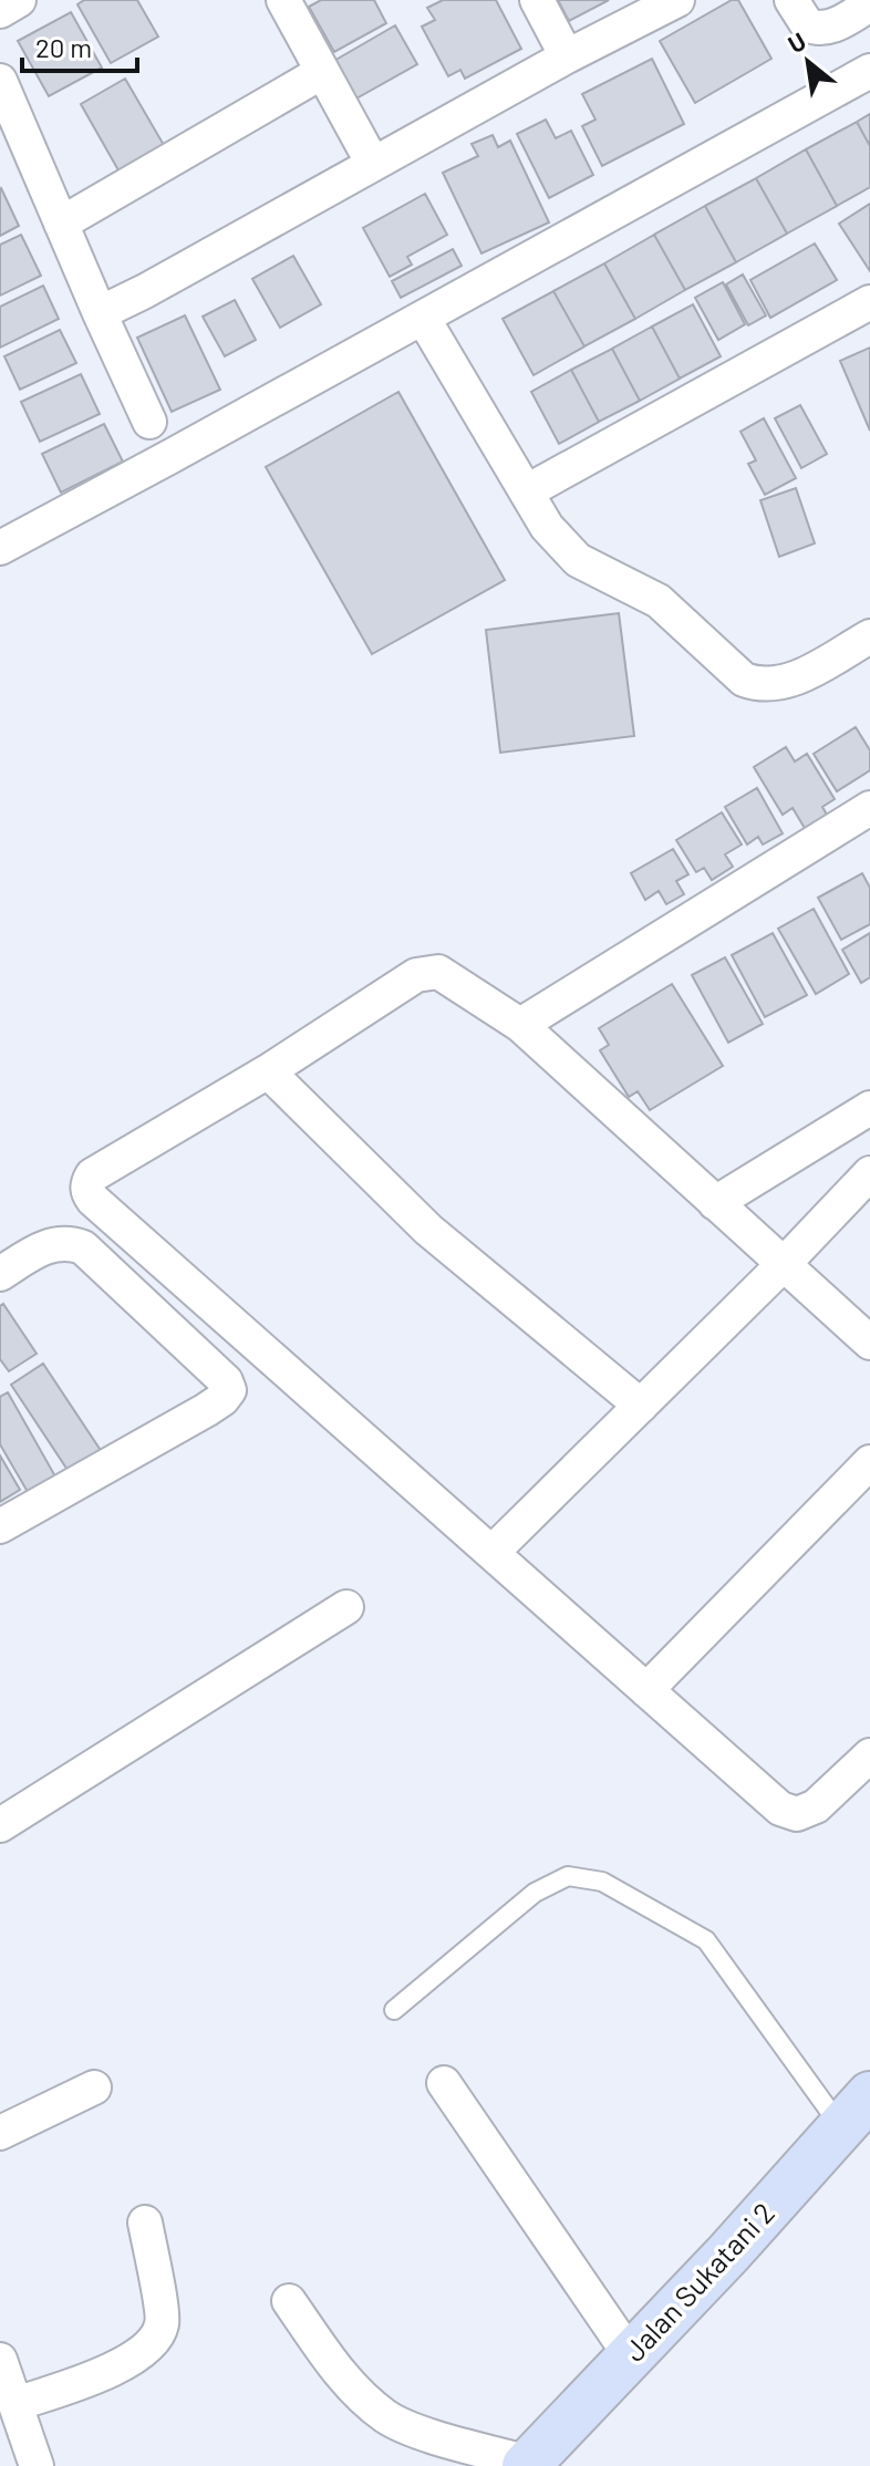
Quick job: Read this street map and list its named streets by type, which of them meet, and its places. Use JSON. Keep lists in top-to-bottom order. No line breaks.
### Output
{"streets":{"street":["Jalan Sukatani 2"]},"scale_bar":"20 m","north":"top left"}
